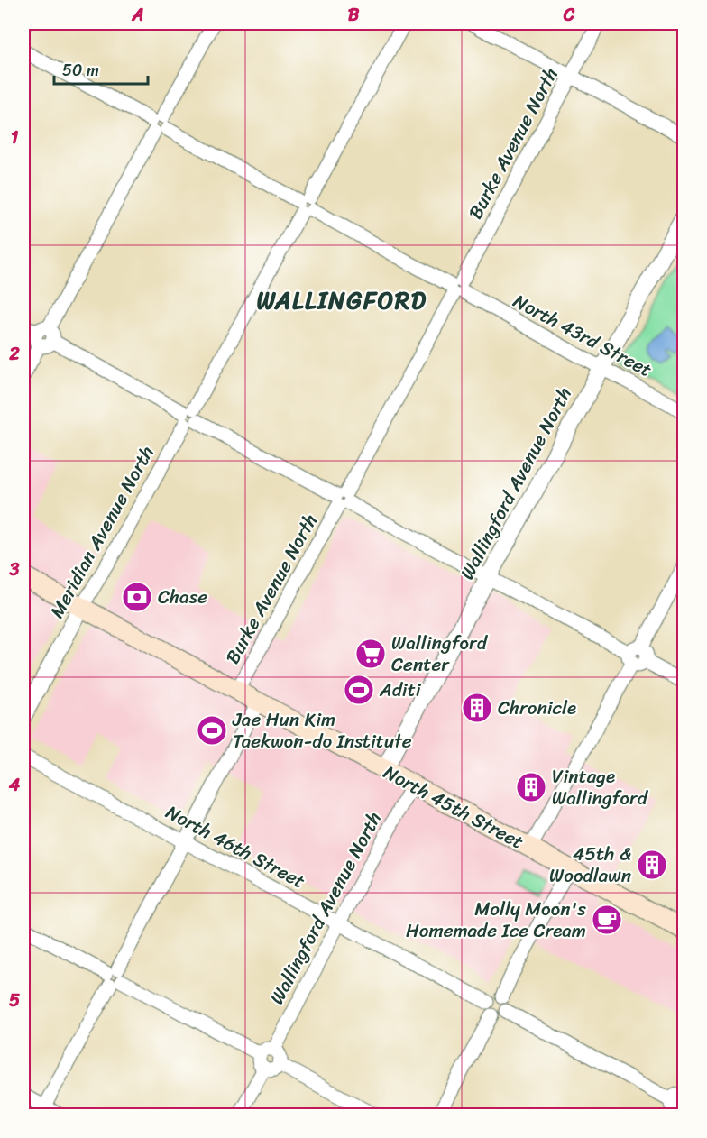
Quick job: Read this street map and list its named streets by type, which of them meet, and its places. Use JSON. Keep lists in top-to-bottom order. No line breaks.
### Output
{"streets":{"main road":["North 45th Street"],"street":["Burke Avenue North","North 43rd Street","Wallingford Avenue North","Meridian Avenue North","North 46th Street"]},"crossings":[["Burke Avenue North","North 43rd Street"],["Burke Avenue North","North 45th Street"],["North 43rd Street","Wallingford Avenue North"],["North 43rd Street","Meridian Avenue North"],["Wallingford Avenue North","North 45th Street"],["Wallingford Avenue North","North 46th Street"],["Meridian Avenue North","North 45th Street"]],"districts":["WALLINGFORD"],"places":{"bank":["Chase"],"supermarket":["Wallingford Center"],"sports":["Aditi","Jae Hun Kim Taekwon-do Institute"],"building":["Chronicle","Vintage Wallingford","45th & Woodlawn"],"cafe":["Molly Moon's Homemade Ice Cream"]},"scale_bar":"50 m","grid":{"columns":["A","B","C"],"rows":["1","2","3","4","5"]}}
